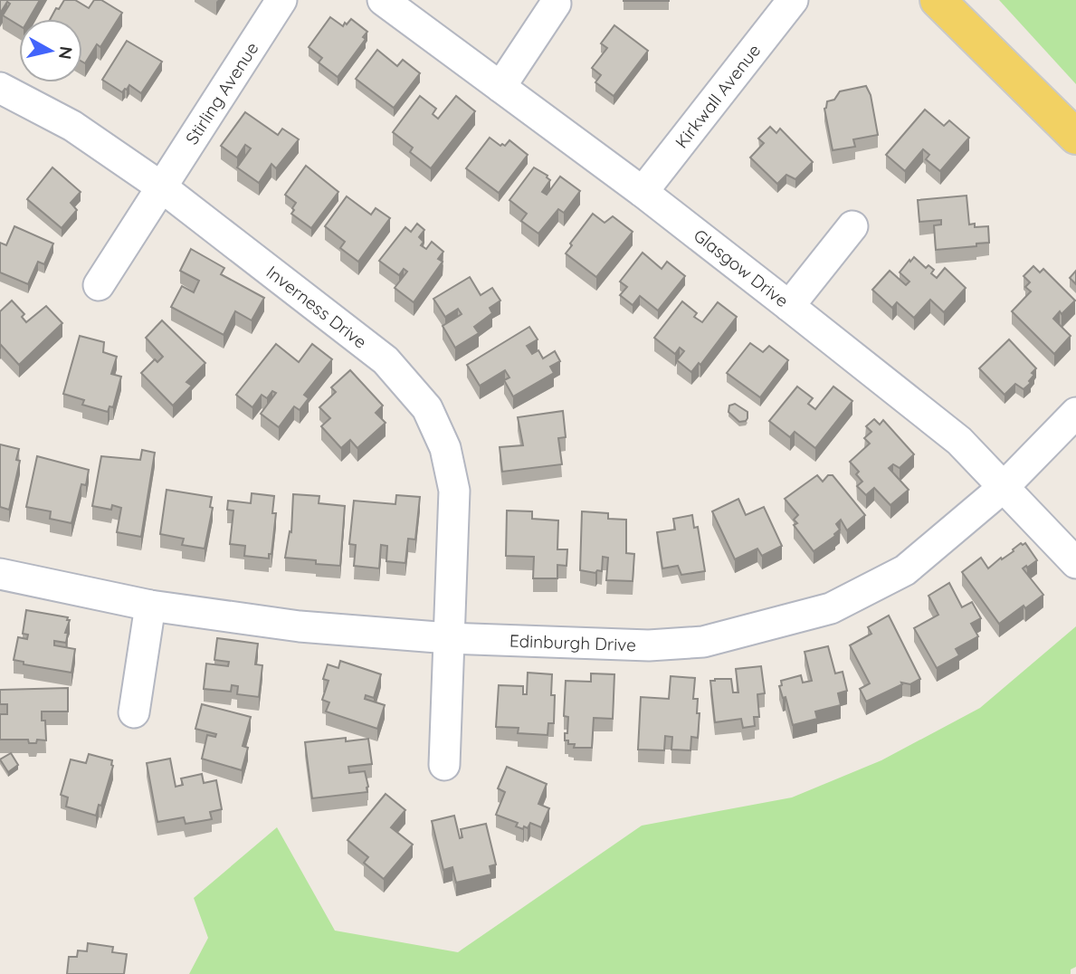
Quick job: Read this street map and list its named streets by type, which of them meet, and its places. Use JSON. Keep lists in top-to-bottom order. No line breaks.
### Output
{"streets":{"street":["Stirling Avenue","Kirkwall Avenue","Glasgow Drive","Inverness Drive","Edinburgh Drive"]},"crossings":[["Stirling Avenue","Inverness Drive"],["Kirkwall Avenue","Glasgow Drive"],["Glasgow Drive","Edinburgh Drive"],["Inverness Drive","Edinburgh Drive"]],"north":"right"}
